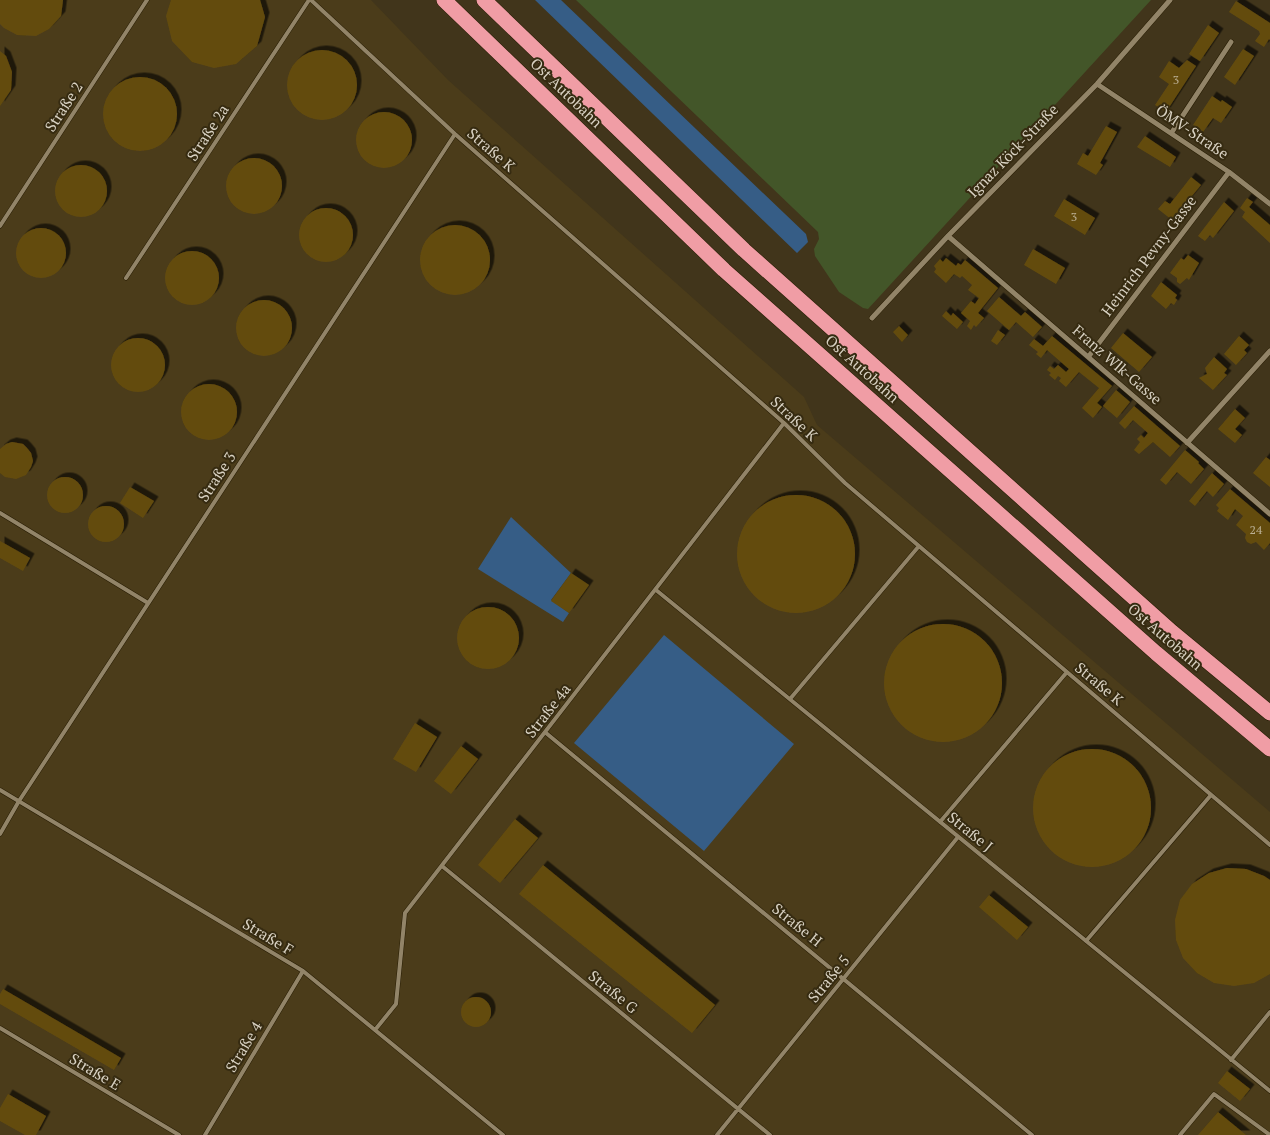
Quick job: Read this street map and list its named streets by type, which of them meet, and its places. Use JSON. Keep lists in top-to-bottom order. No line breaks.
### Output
{"streets":{"highway":["Ost Autobahn"],"street":["ÖMV-Straße","Ignaz Köck-Straße","Heinrich Pevny-Gasse","Franz Wlk-Gasse"],"lane":["Straße 2","Straße 2a","Straße K","Straße 3","Straße 4a","Straße J","Straße H","Straße F","Straße 5","Straße G","Straße 4","Straße E"]},"crossings":[["ÖMV-Straße","Ignaz Köck-Straße"],["ÖMV-Straße","Heinrich Pevny-Gasse"],["Straße 2a","Straße K"],["Straße K","Straße 3"],["Straße K","Straße 4a"],["Ignaz Köck-Straße","Franz Wlk-Gasse"],["Heinrich Pevny-Gasse","Franz Wlk-Gasse"],["Straße 3","Straße F"],["Straße 4a","Straße J"],["Straße 4a","Straße H"],["Straße 4a","Straße F"],["Straße 4a","Straße G"],["Straße J","Straße 5"],["Straße H","Straße 5"],["Straße F","Straße 4"],["Straße 5","Straße G"]],"house_numbers":["3","3","24"]}
